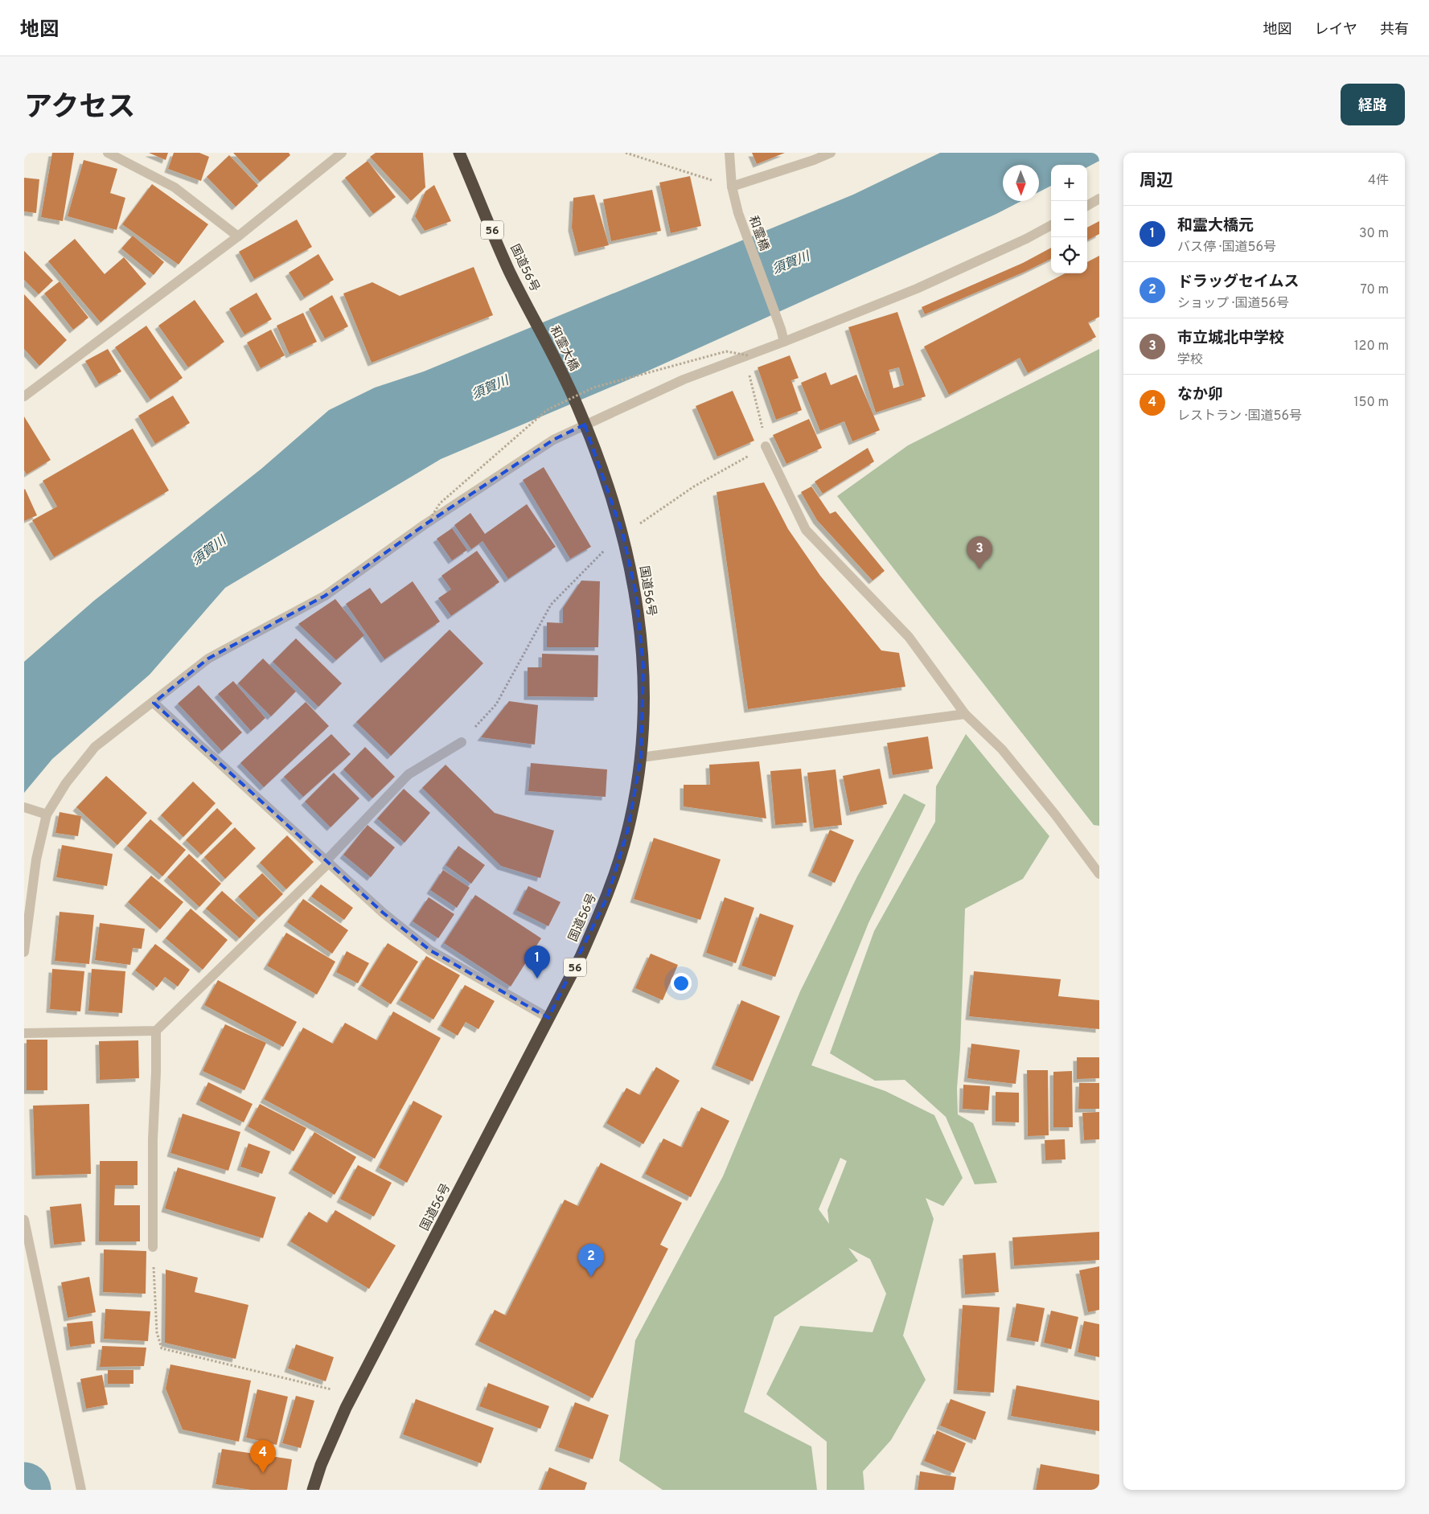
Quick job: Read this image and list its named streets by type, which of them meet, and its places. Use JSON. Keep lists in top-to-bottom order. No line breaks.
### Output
{"streets":{"highway":["56","国道56号","和霊大橋"],"street":["和霊橋"]},"crossings":[["国道56号","和霊大橋"]],"water":["須賀川"],"north":"bottom","page":{"header":"地図","nav":["地図","レイヤ","共有"],"title":"アクセス","buttons":"経路","heading":["周辺","4件"],"map_buttons":["+","−"],"list":[{"mark":"1","name":"和霊大橋元","note":"バス停 · 国道56号","value":"30 m"},{"mark":"2","name":"ドラッグセイムス","note":"ショップ · 国道56号","value":"70 m"},{"mark":"3","name":"市立城北中学校","note":"学校","value":"120 m"},{"mark":"4","name":"なか卯","note":"レストラン · 国道56号","value":"150 m"}],"pins":["3","1","2","4"]}}
